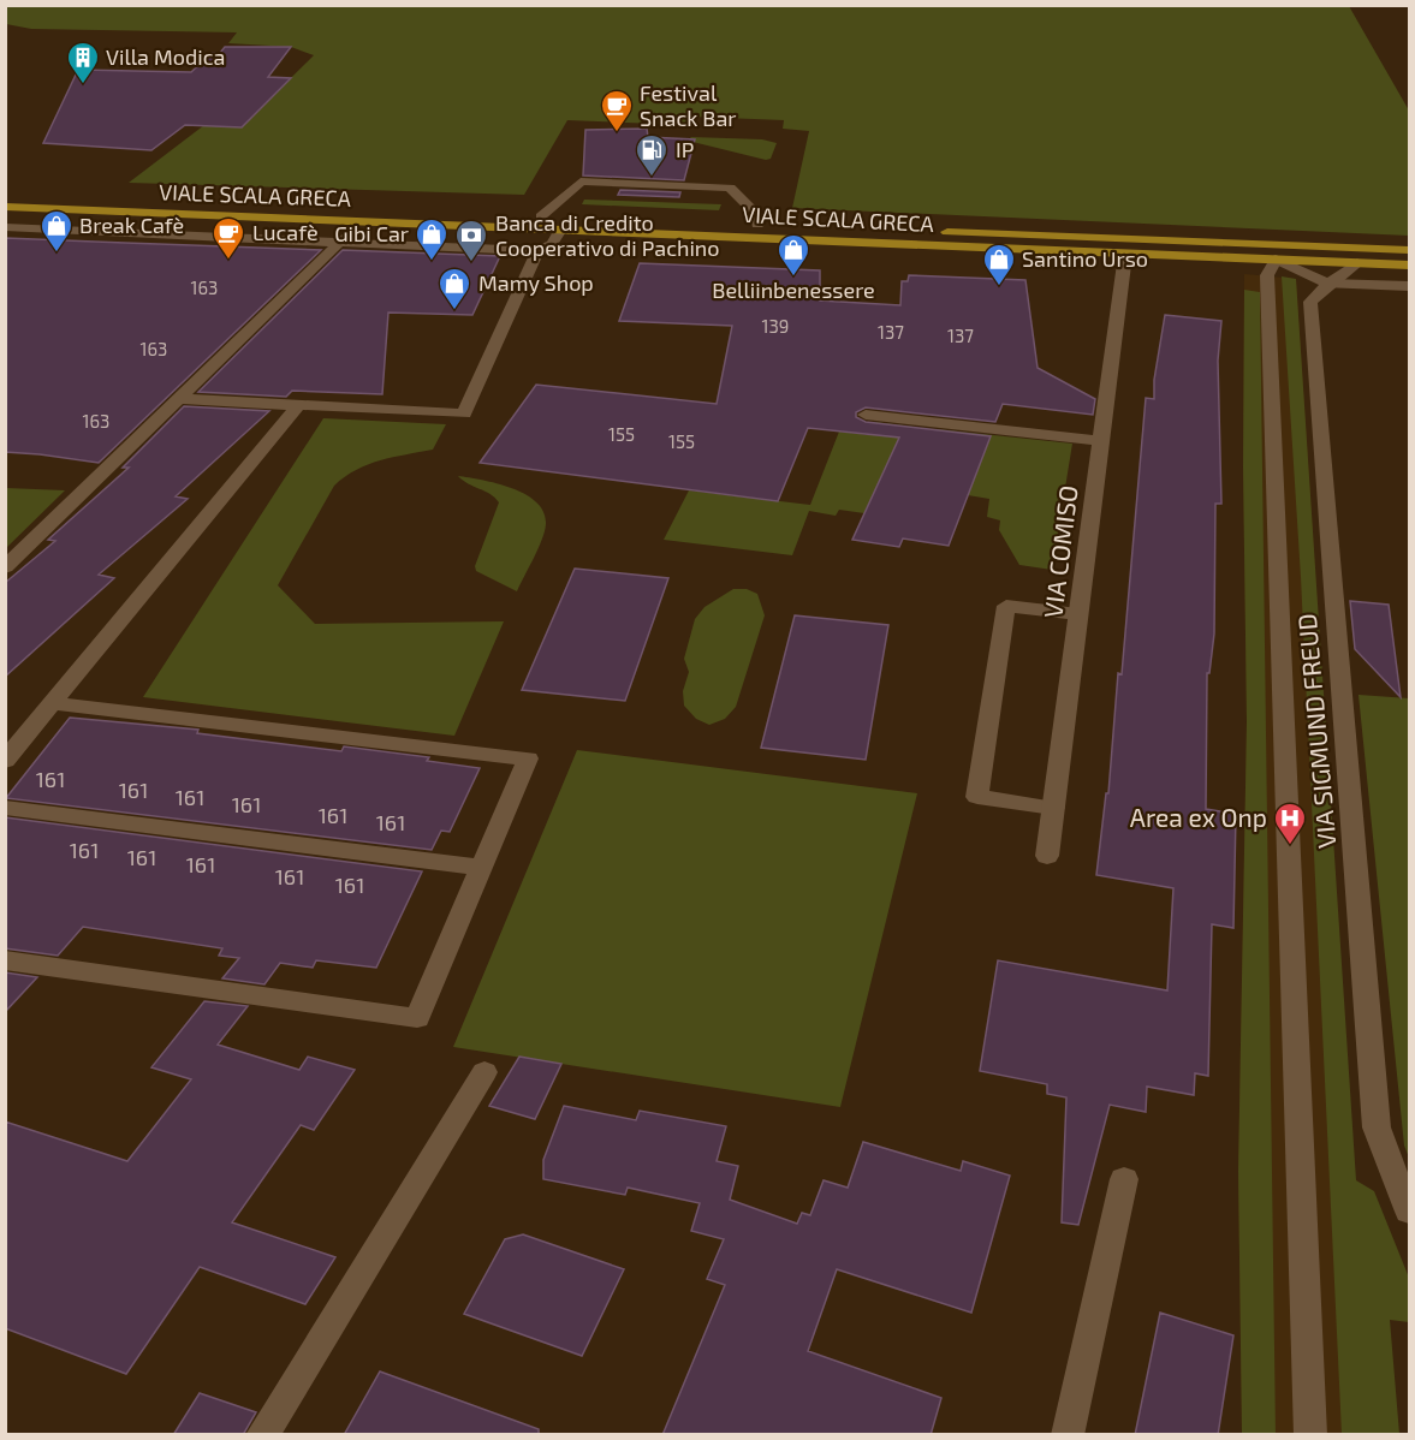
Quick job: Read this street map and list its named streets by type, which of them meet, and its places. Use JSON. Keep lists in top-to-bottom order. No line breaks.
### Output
{"streets":{"main road":["VIALE SCALA GRECA"],"street":["VIA COMISO","VIA SIGMUND FREUD"]},"crossings":[["VIALE SCALA GRECA","VIA COMISO"],["VIALE SCALA GRECA","VIA SIGMUND FREUD"]],"places":{"building":["Villa Modica"],"cafe":["Festival Snack Bar","Lucafè"],"fuel station":["IP"],"shop":["Break Cafè","Gibi Car","Belliinbenessere","Santino Urso","Mamy Shop"],"bank":["Banca di Credito Cooperativo di Pachino"],"hospital":["Area ex Onp"]},"house_numbers":["163","139","137","137","163","163","155","155","161","161","161","161","161","161","161","161","161","161","161"]}
